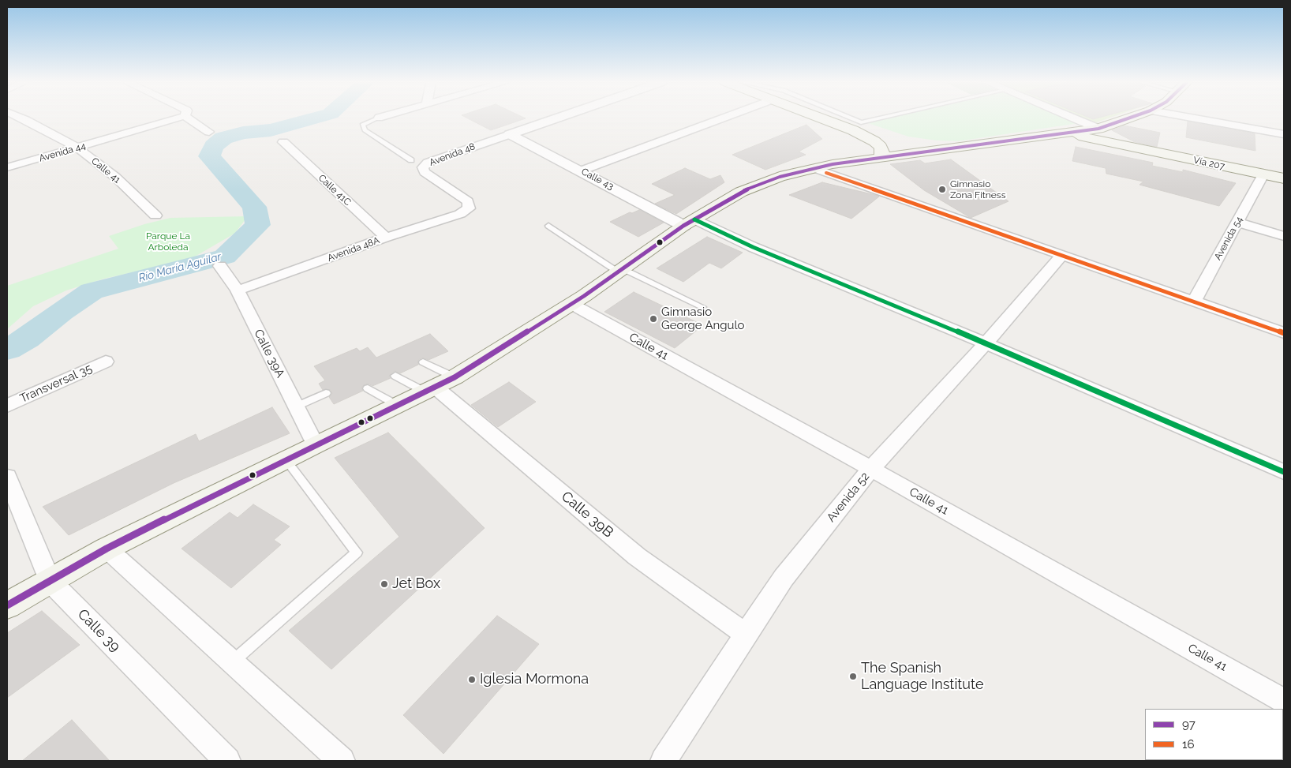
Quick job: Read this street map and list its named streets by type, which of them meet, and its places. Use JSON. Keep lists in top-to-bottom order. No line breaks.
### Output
{"streets":{"main road":["Vía 207"],"street":["Avenida 44","Avenida 48","Calle 41","Calle 43","Calle 41C","Avenida 54","Avenida 48A","Calle 39A","Transversal 35","Avenida 52","Calle 39B","Calle 39"]},"crossings":[["Avenida 44","Calle 41"],["Avenida 48","Calle 43"],["Avenida 48","Avenida 48A"],["Vía 207","Avenida 54"],["Calle 41","Avenida 52"],["Calle 43","Avenida 52"],["Calle 41C","Avenida 48A"],["Avenida 48A","Calle 39A"],["Avenida 52","Calle 39B"]],"water":["Río María Aguilar"],"parks":["Parque La Arboleda"],"places":["Gimnasio Zona Fitness","Gimnasio George Angulo","Jet Box","The Spanish Language Institute","Iglesia Mormona"],"lines":["transit line 97","transit line 16"],"legend":["97","16"]}
